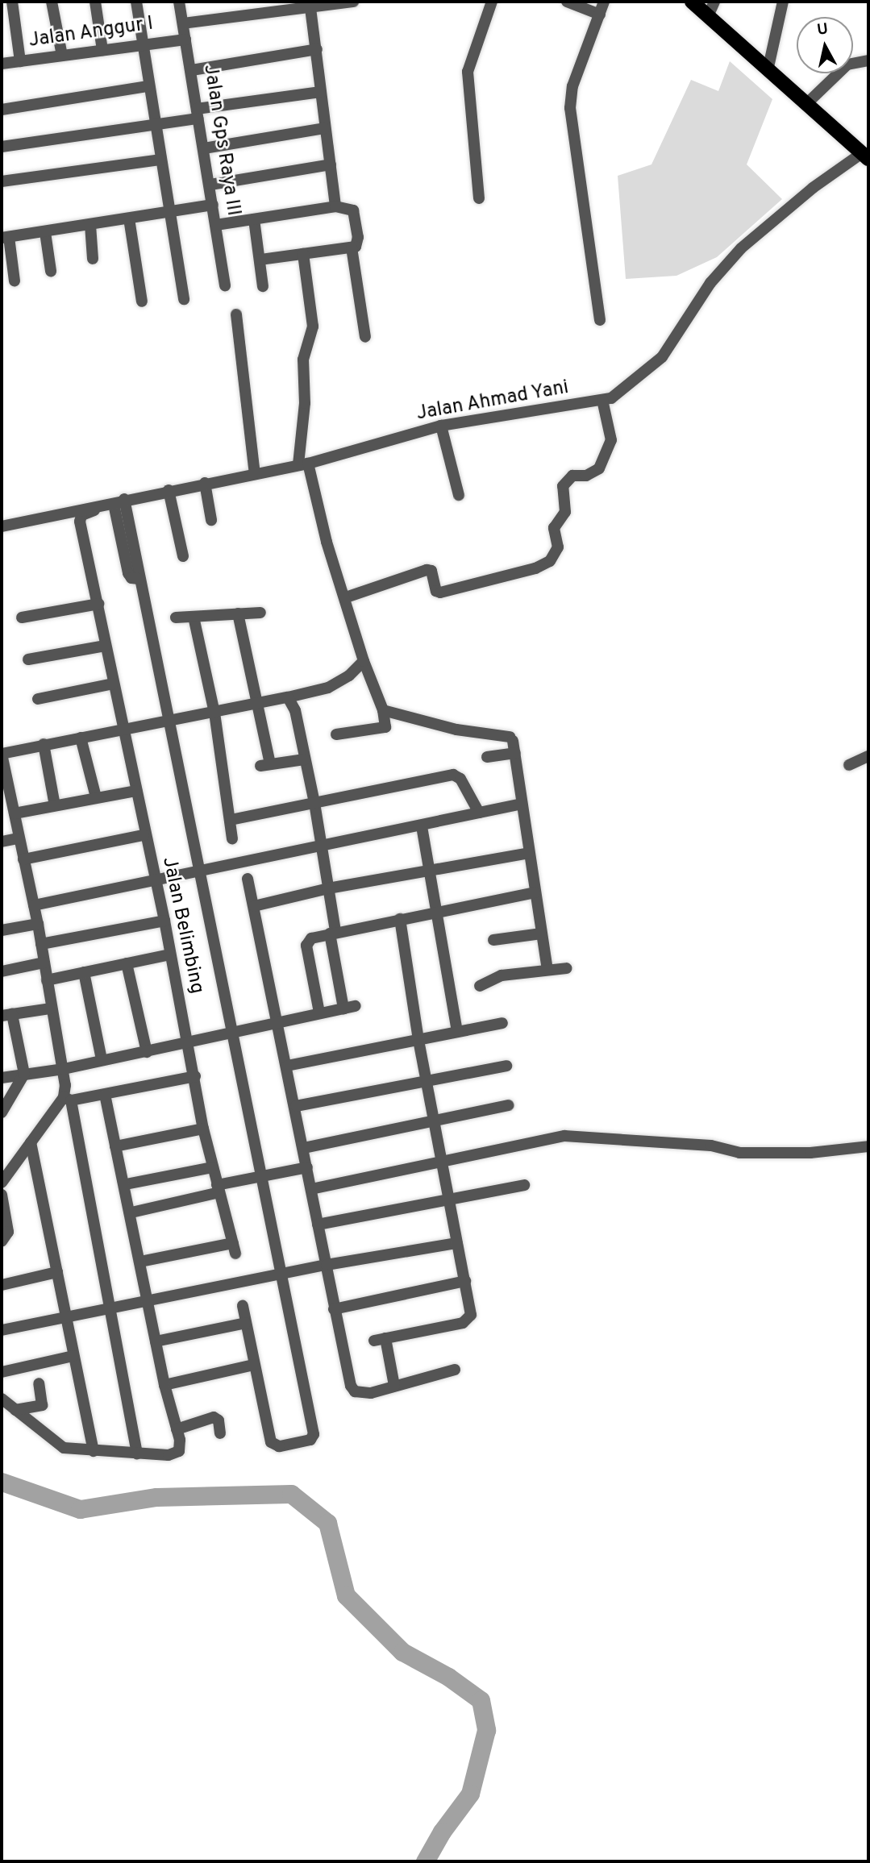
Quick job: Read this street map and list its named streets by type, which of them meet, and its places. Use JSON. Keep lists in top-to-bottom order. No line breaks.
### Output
{"streets":{"street":["Jalan Anggur I","Jalan Gps Raya III","Jalan Ahmad Yani","Jalan Belimbing"]},"crossings":[["Jalan Anggur I","Jalan Gps Raya III"],["Jalan Ahmad Yani","Jalan Belimbing"]],"north":"top"}
